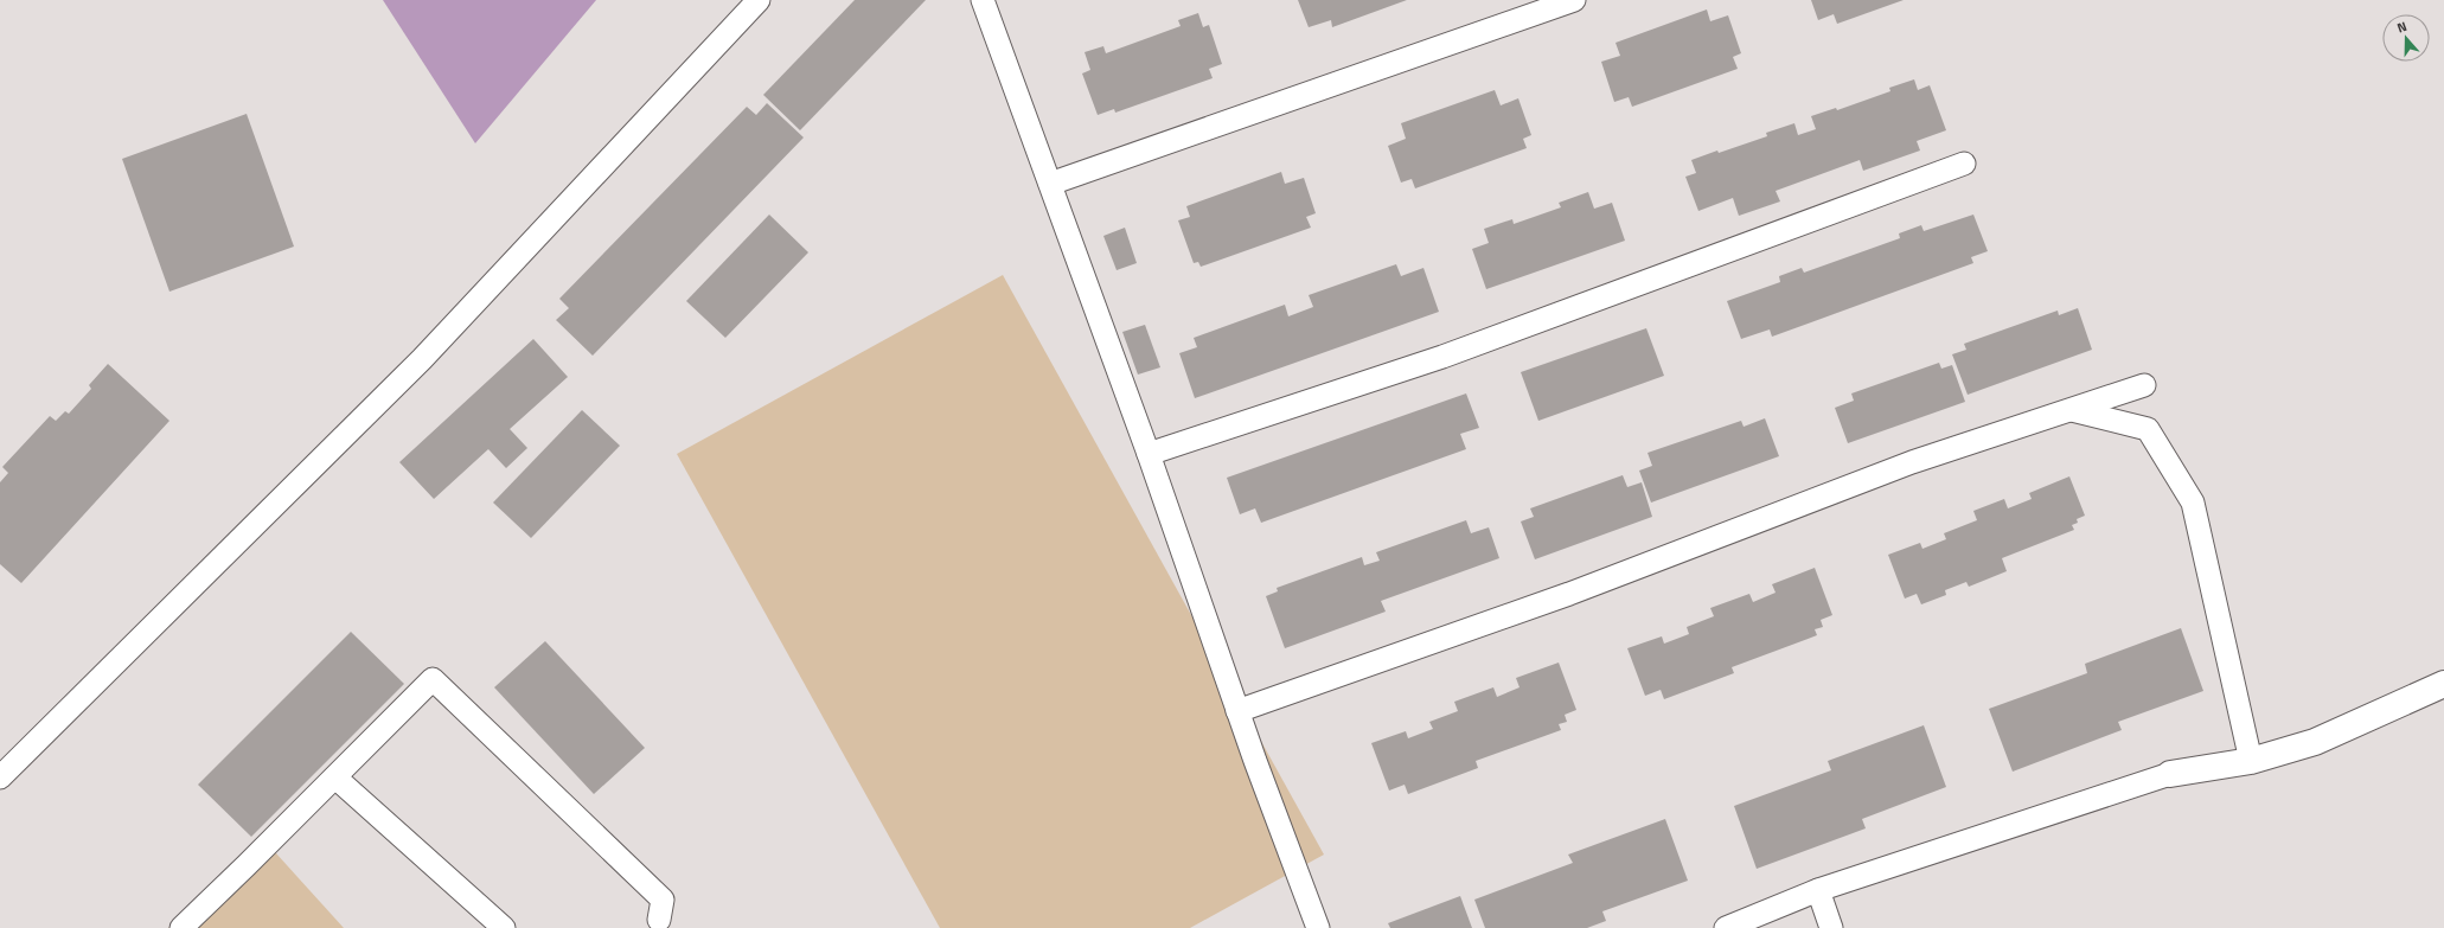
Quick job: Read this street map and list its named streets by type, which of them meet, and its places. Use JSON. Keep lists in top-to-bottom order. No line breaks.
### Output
{"north":"top"}
